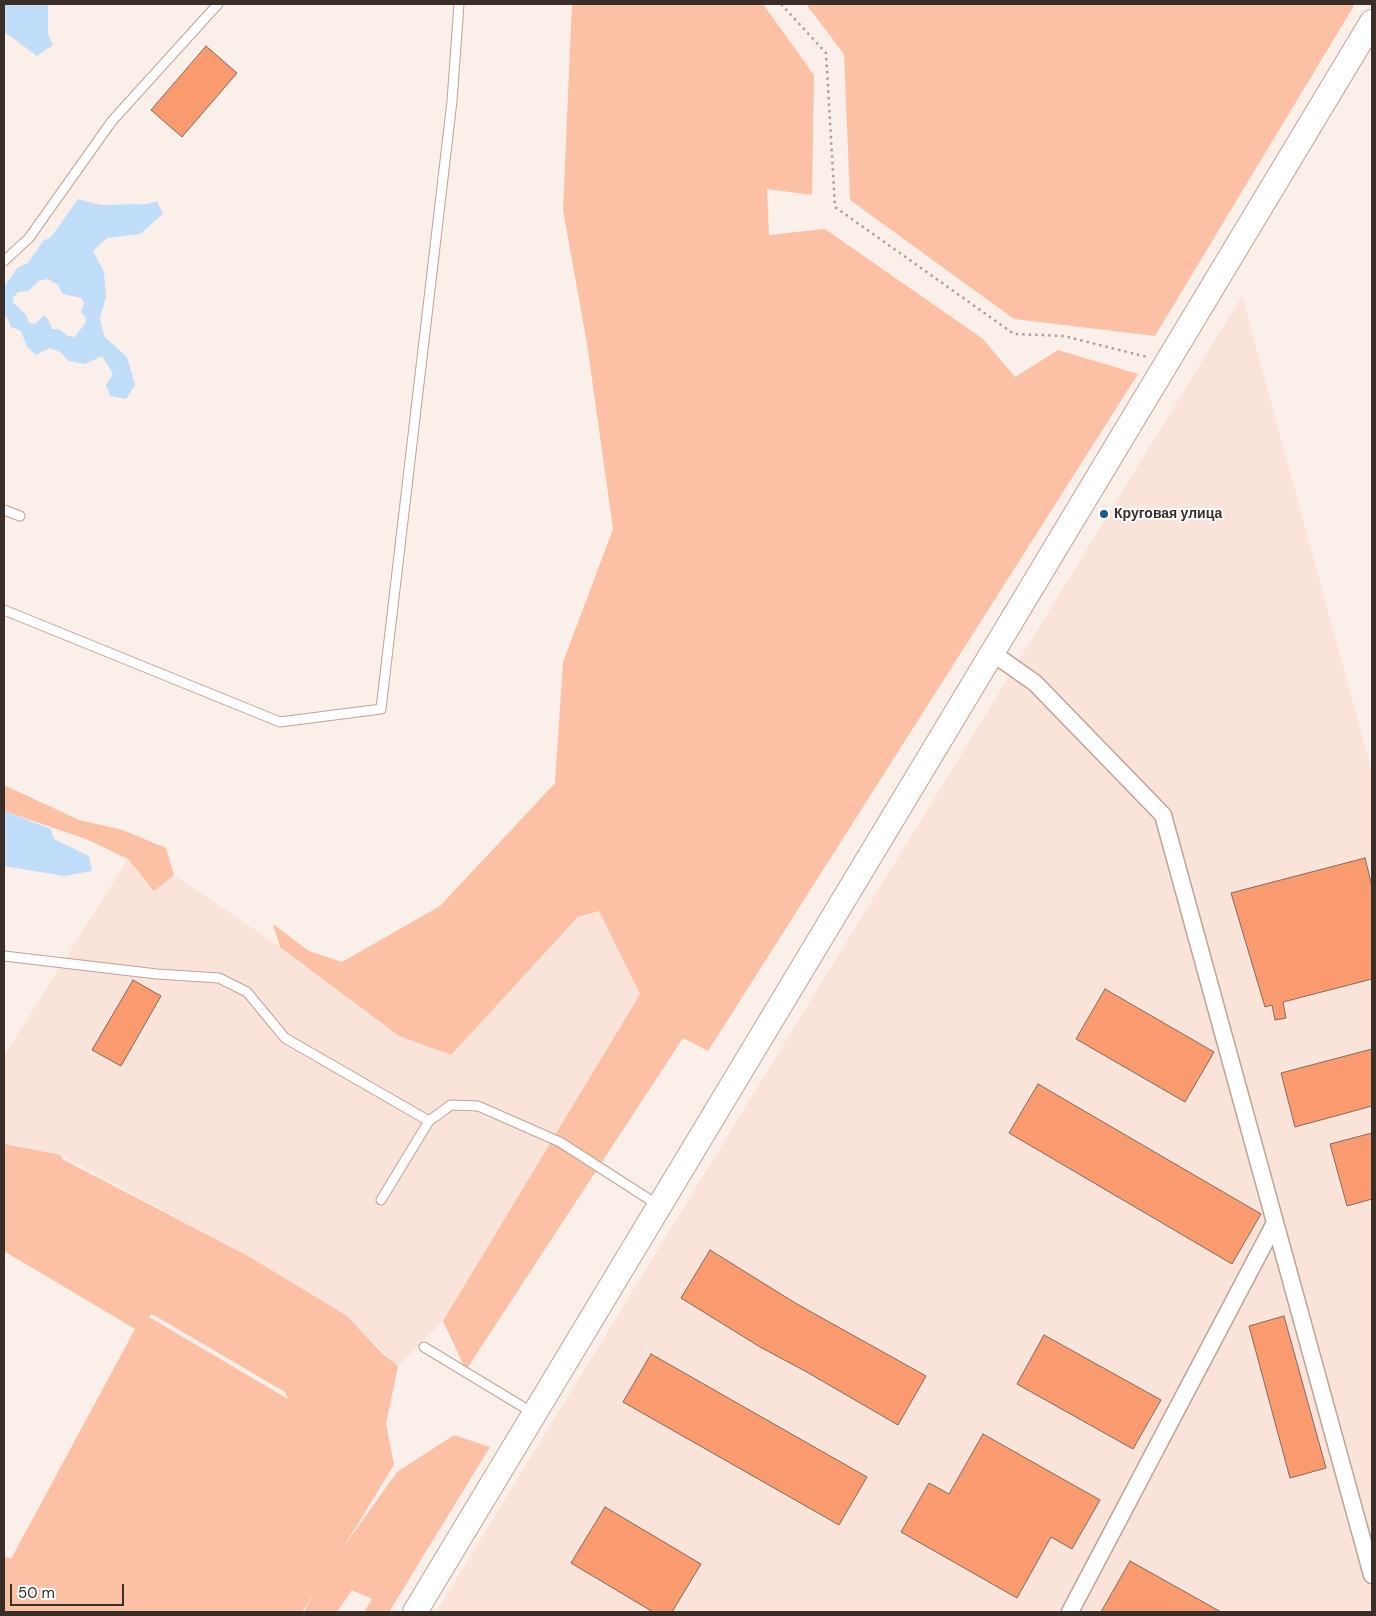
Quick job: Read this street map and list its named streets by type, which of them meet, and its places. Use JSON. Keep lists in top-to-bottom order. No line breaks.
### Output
{"places":["Круговая улица"],"scale_bar":"50 m"}
